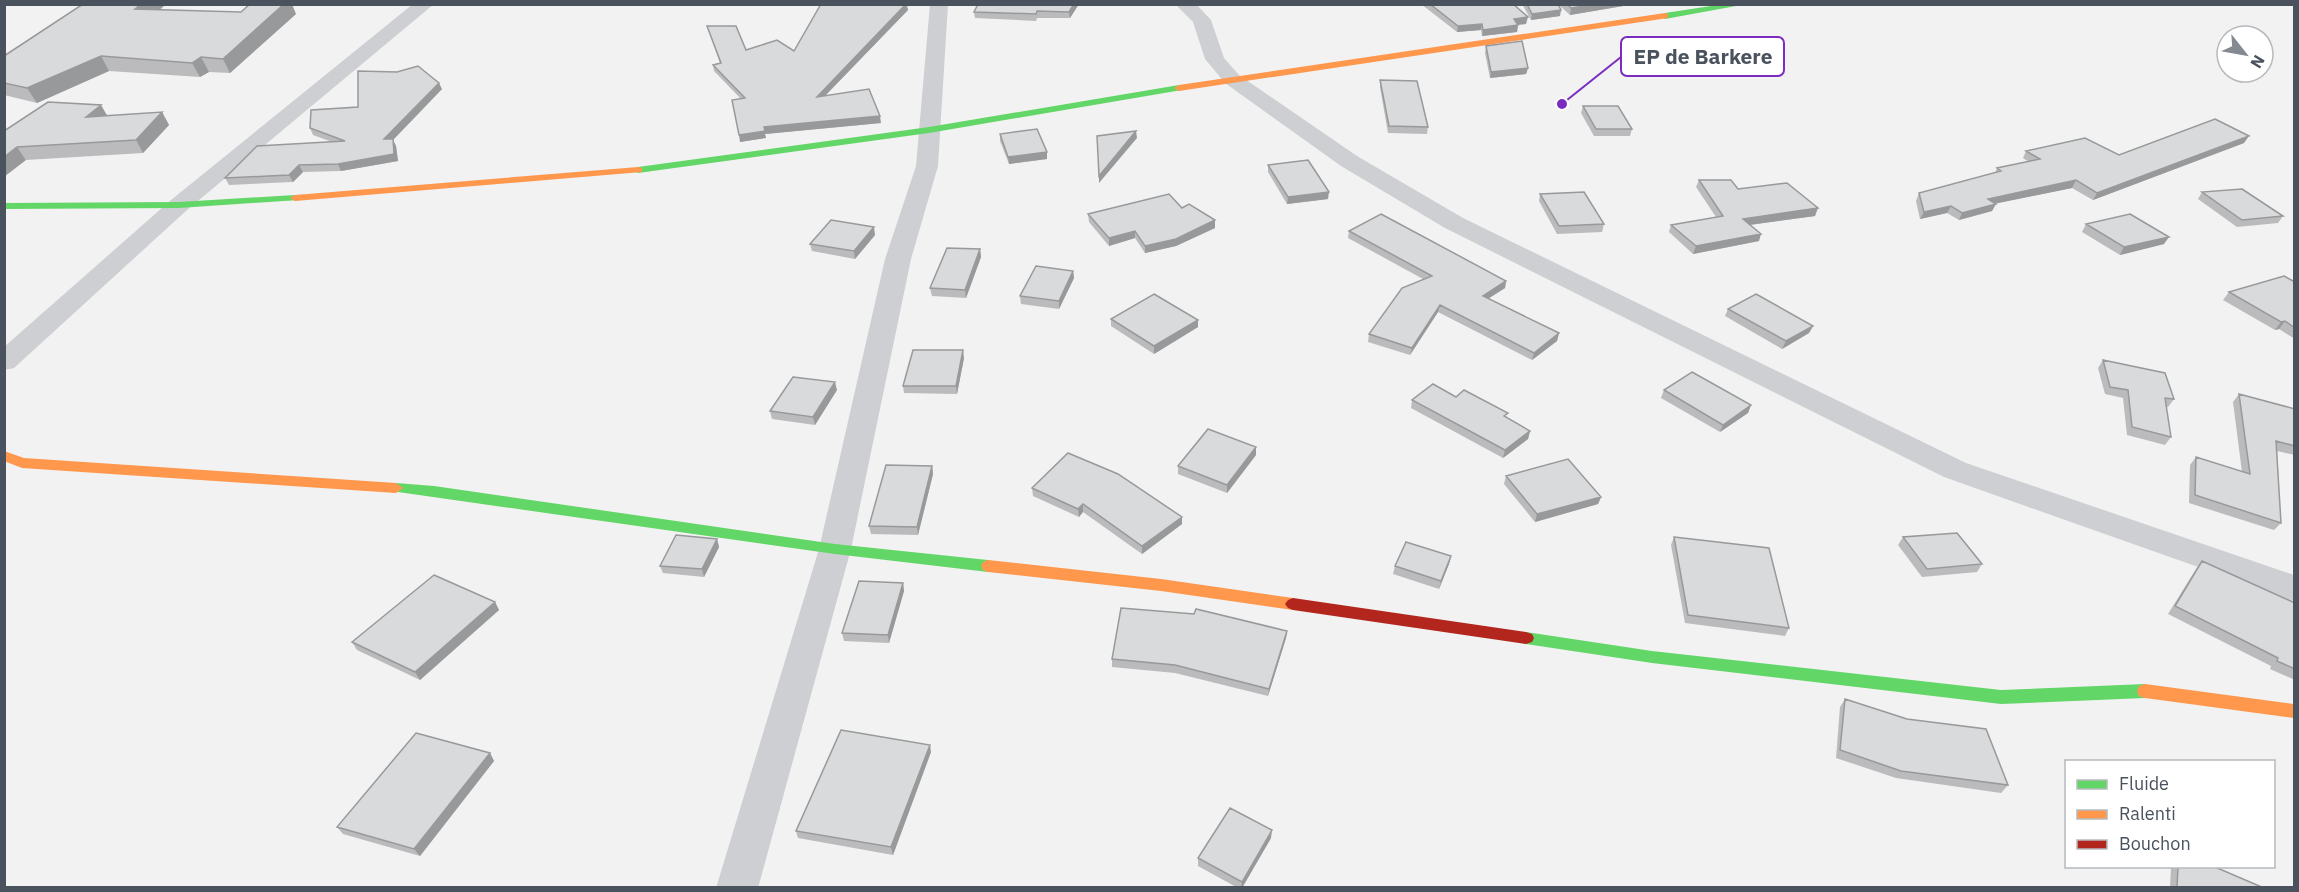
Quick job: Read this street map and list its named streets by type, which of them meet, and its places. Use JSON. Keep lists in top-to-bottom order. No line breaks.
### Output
{"places":["EP de Barkere"],"legend":["Fluide","Ralenti","Bouchon"],"north":"bottom right"}
